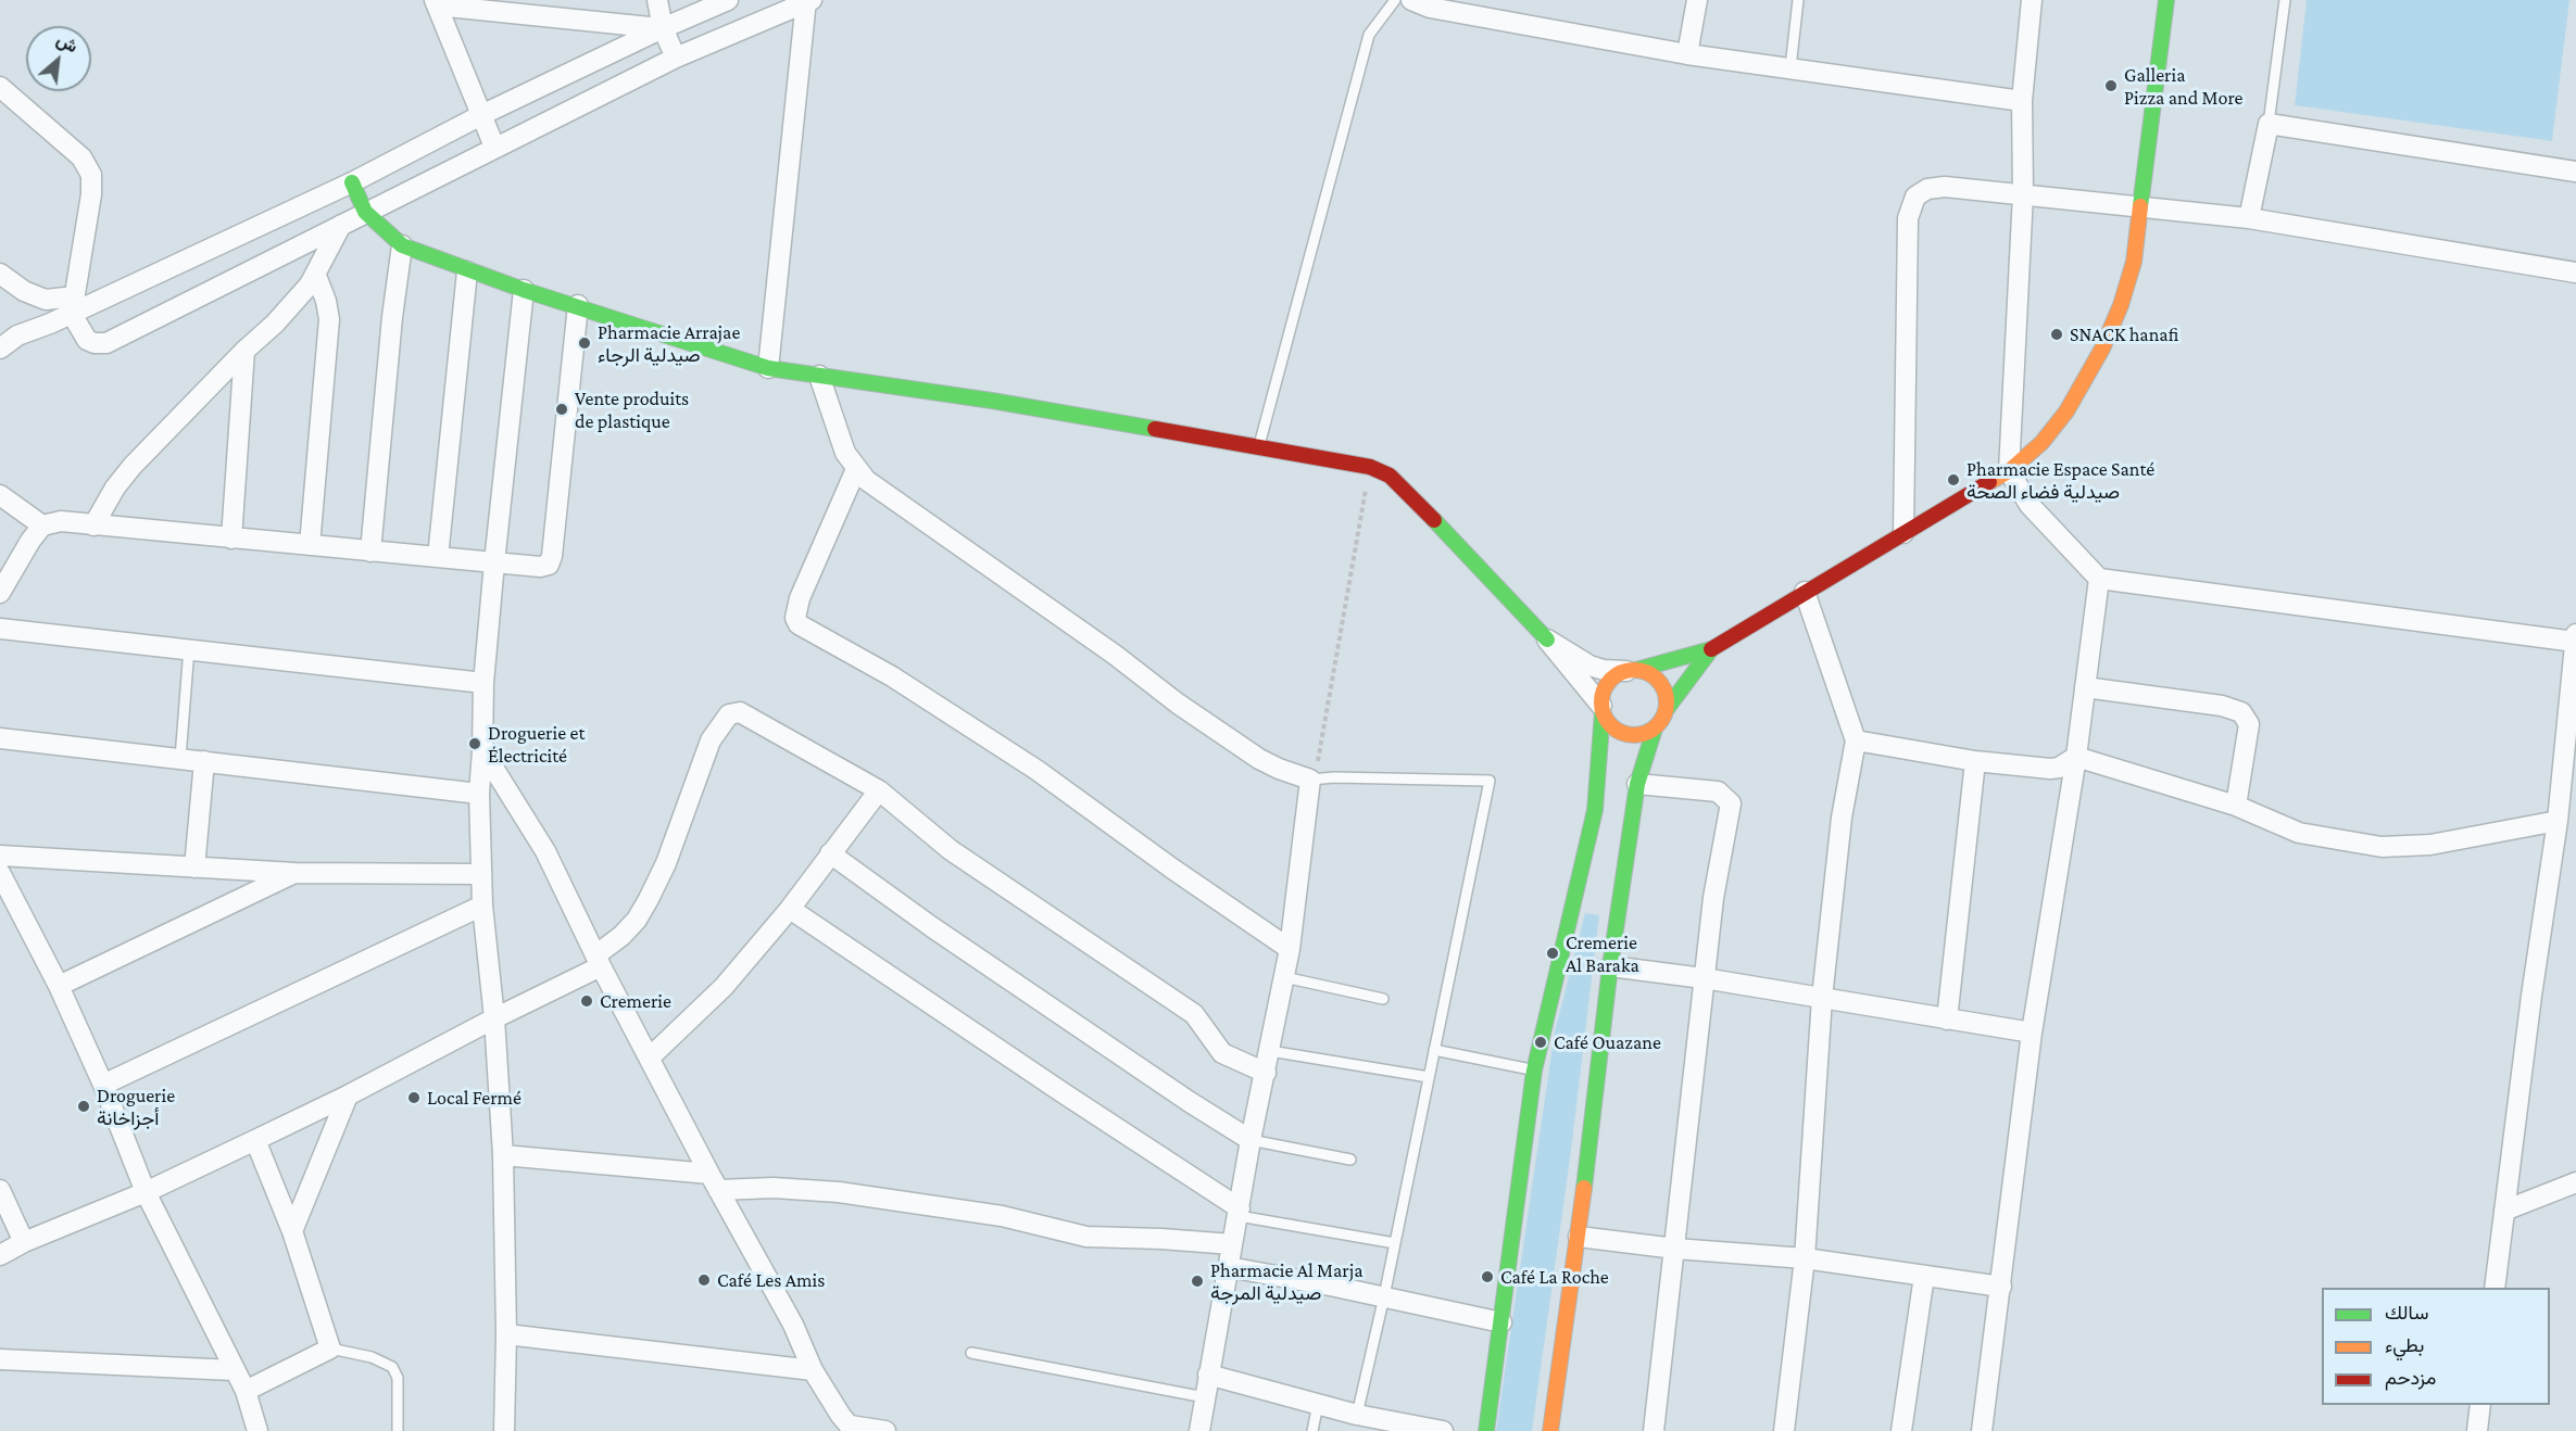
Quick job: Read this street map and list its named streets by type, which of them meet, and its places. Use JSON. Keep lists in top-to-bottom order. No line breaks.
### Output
{"places":["Galleria Pizza and More","SNACK hanafi","Pharmacie Arrajae صيدلية الرجاء","Vente produits de plastique","Pharmacie Espace Santé صيدلية فضاء الصحة","Droguerie et Électricité","Cremerie Al Baraka","Cremerie","Café Ouazane","Local Fermé","Droguerie أجزاخانة","Café La Roche","Café Les Amis","Pharmacie Al Marja صيدلية المرجة"],"legend":["سالك","بطيء","مزدحم"],"north":"top right"}
